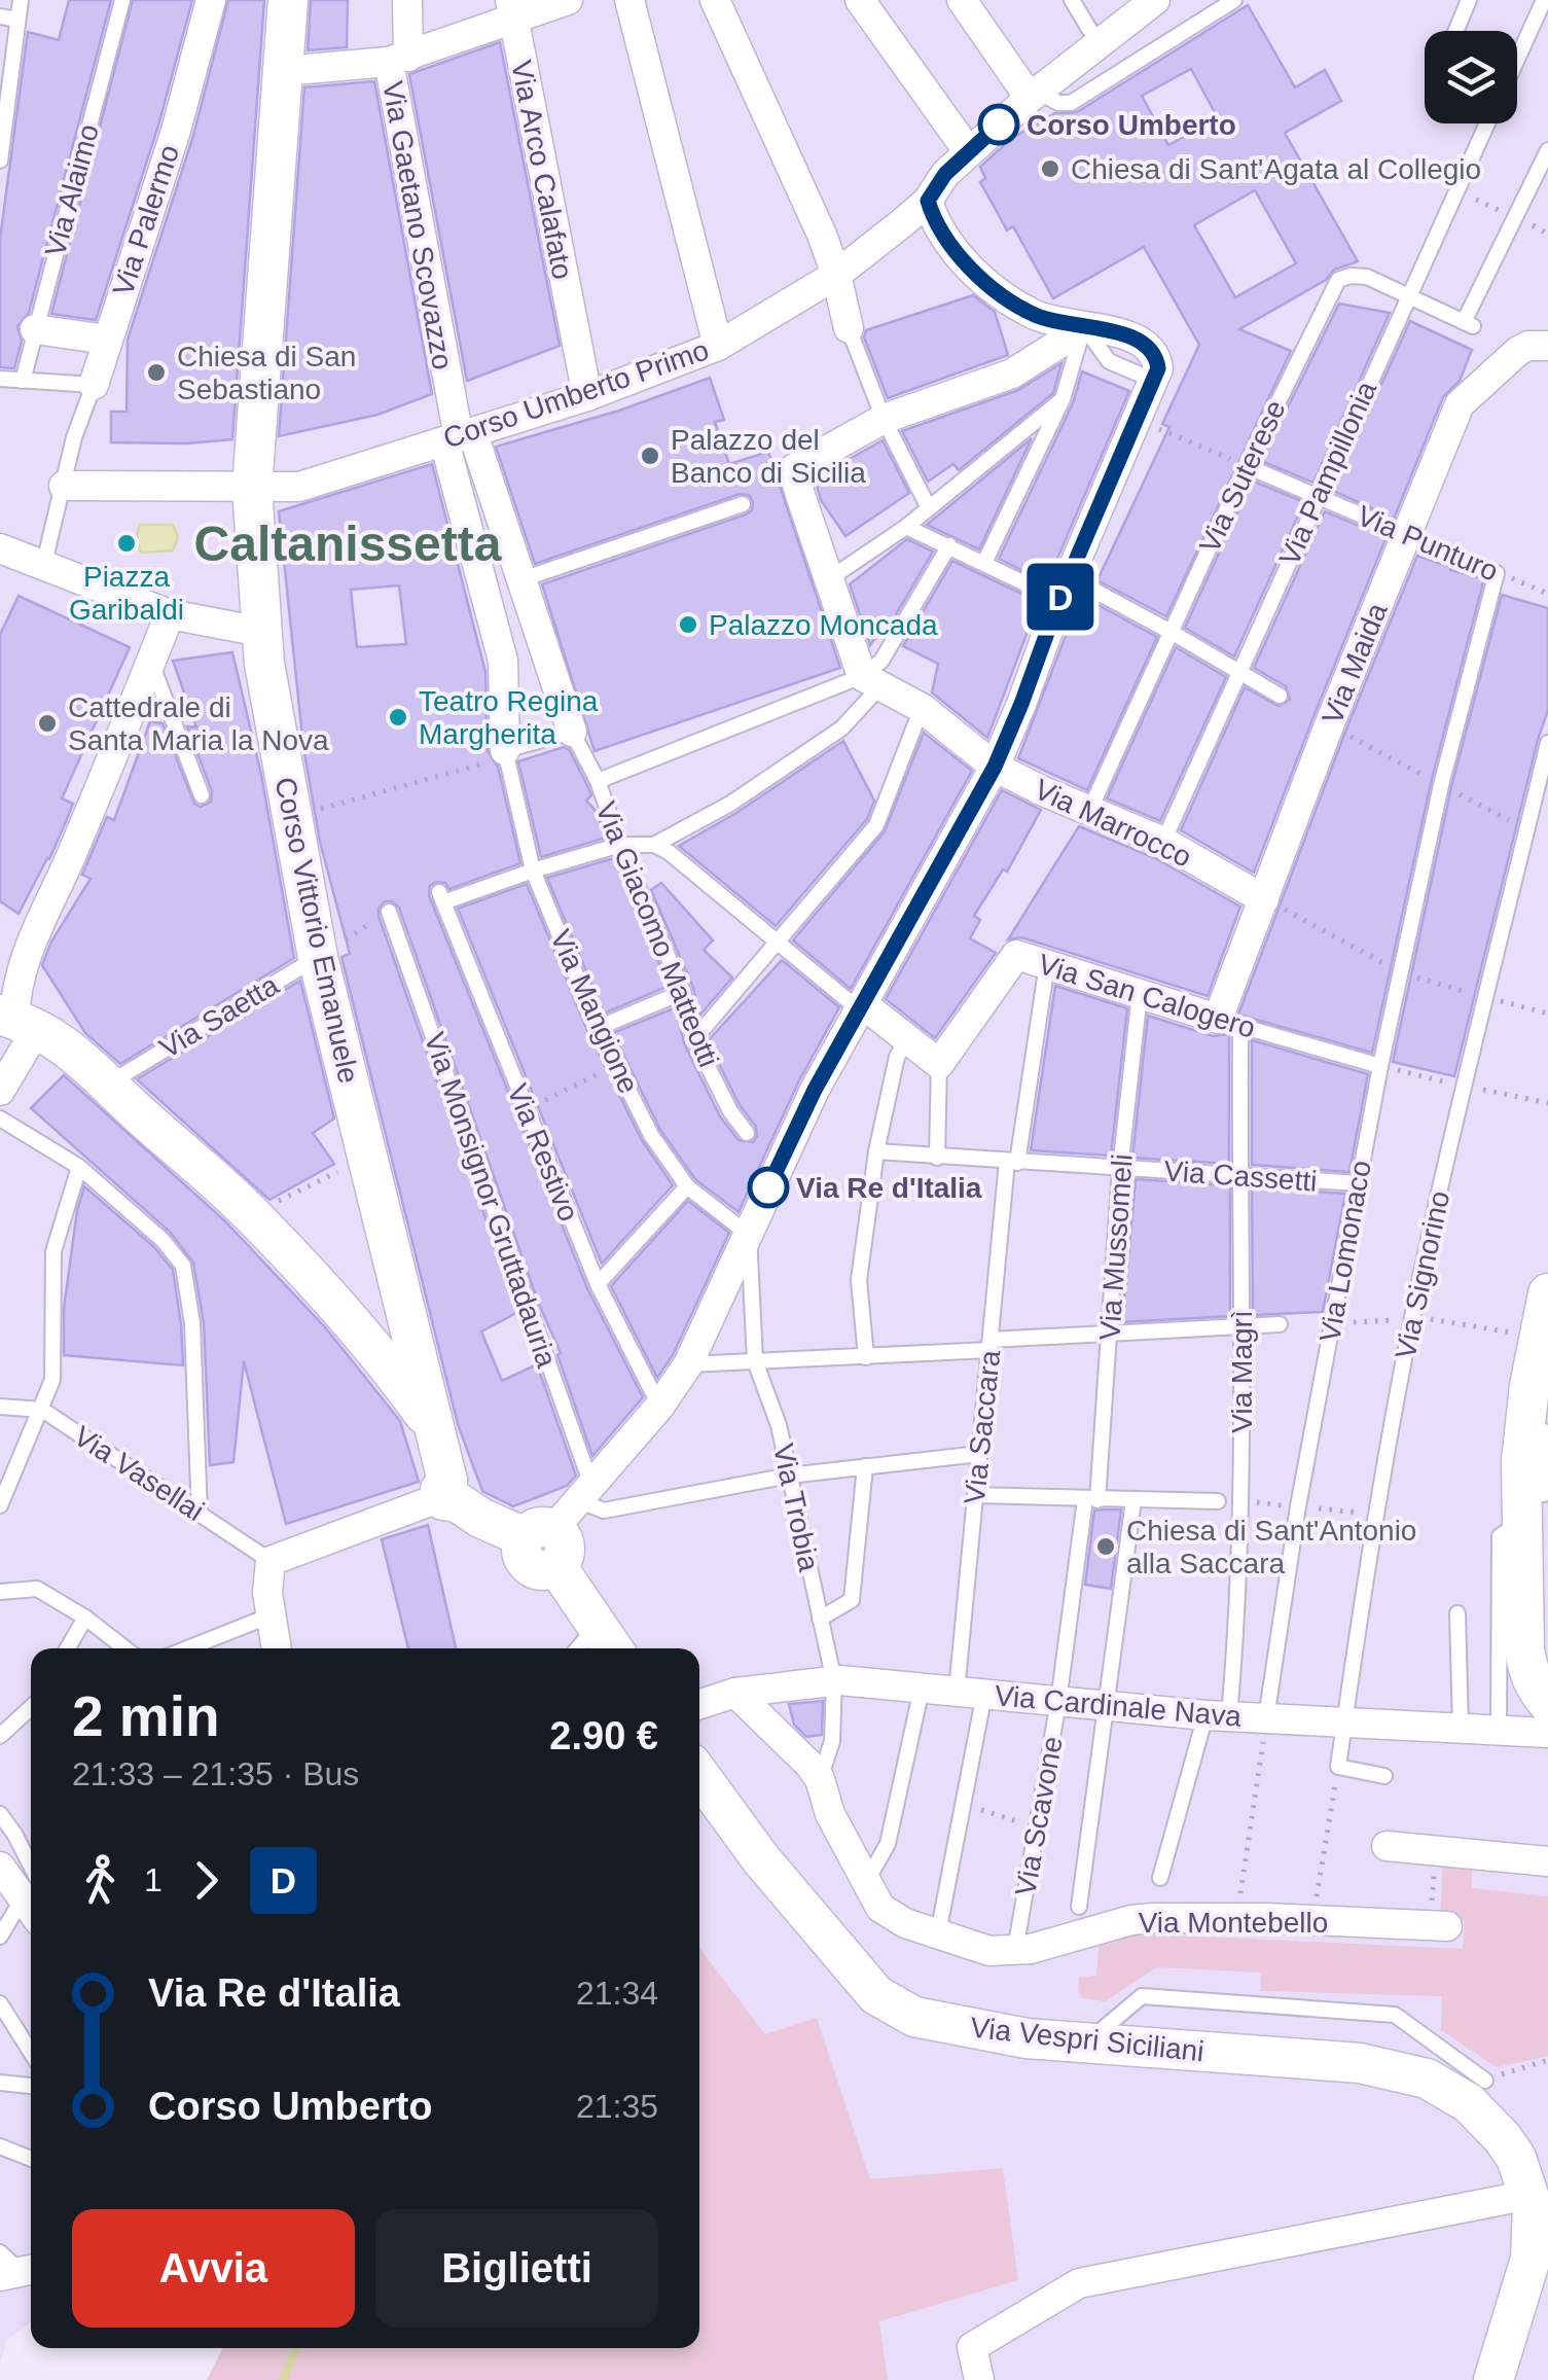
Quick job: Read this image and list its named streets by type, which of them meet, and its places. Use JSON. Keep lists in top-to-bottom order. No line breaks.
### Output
{"streets":{"street":["Via Arco Calafato","Via Palermo","Via Gaetano Scovazzo","Corso Umberto Primo","Via Maida","Via Marrocco","Corso Vittorio Emanuele","Via Giacomo Matteotti","Via San Calogero","Via Cardinale Nava","Via Montebello","Via Vespri Siciliani"],"lane":["Via Alaimo","Via Pampillonia","Via Suterese","Via Punturo","Via Mangione","Via Saetta","Via Restivo","Via Cassetti","Via Monsignor Gruttadauria","Via Mussomeli","Via Lomonaco","Via Signorino","Via Magrì","Via Saccara","Via Vasellai","Via Trobia","Via Scavone"]},"crossings":[["Via Arco Calafato","Corso Umberto Primo"],["Via Gaetano Scovazzo","Corso Umberto Primo"],["Via Gaetano Scovazzo","Via Giacomo Matteotti"],["Corso Umberto Primo","Corso Vittorio Emanuele"],["Corso Umberto Primo","Via Giacomo Matteotti"],["Via Pampillonia","Via Suterese"],["Via Pampillonia","Via Punturo"],["Via Pampillonia","Via Marrocco"],["Via Suterese","Via Punturo"],["Via Suterese","Via Marrocco"],["Via Punturo","Via Maida"],["Via Punturo","Via Lomonaco"],["Via Maida","Via Marrocco"],["Via Maida","Via San Calogero"],["Via Maida","Via Magrì"],["Corso Vittorio Emanuele","Via Saetta"],["Via San Calogero","Via Mussomeli"],["Via San Calogero","Via Lomonaco"],["Via San Calogero","Via Magrì"],["Via San Calogero","Via Saccara"],["Via Mangione","Via Restivo"],["Via Mangione","Via Trobia"],["Via Cassetti","Via Mussomeli"],["Via Cassetti","Via Lomonaco"],["Via Cassetti","Via Magrì"],["Via Cassetti","Via Saccara"],["Via Mussomeli","Via Scavone"],["Via Lomonaco","Via Cardinale Nava"],["Via Signorino","Via Cardinale Nava"],["Via Magrì","Via Cardinale Nava"],["Via Saccara","Via Cardinale Nava"],["Via Saccara","Via Montebello"],["Via Trobia","Via Cardinale Nava"],["Via Trobia","Via Montebello"],["Via Cardinale Nava","Via Scavone"],["Via Cardinale Nava","Via Montebello"],["Via Scavone","Via Montebello"]],"districts":["Caltanissetta"],"places":["Corso Umberto","Chiesa di Sant'Agata al Collegio","Chiesa di San Sebastiano","Palazzo del Banco di Sicilia","Piazza Garibaldi","Palazzo Moncada","Teatro Regina Margherita","Cattedrale di Santa Maria la Nova","Via Re d'Italia","Chiesa di Sant'Antonio alla Saccara"],"lines":["bus line D"],"page":{"on_map":"D","heading":["2 min","21:33 – 21:35 · Bus","2.90 €"],"legs":["1","D"],"list":[{"name":"Via Re d'Italia","value":"21:34"},{"name":"Corso Umberto","value":"21:35"}],"buttons":["Avvia","Biglietti"]}}
